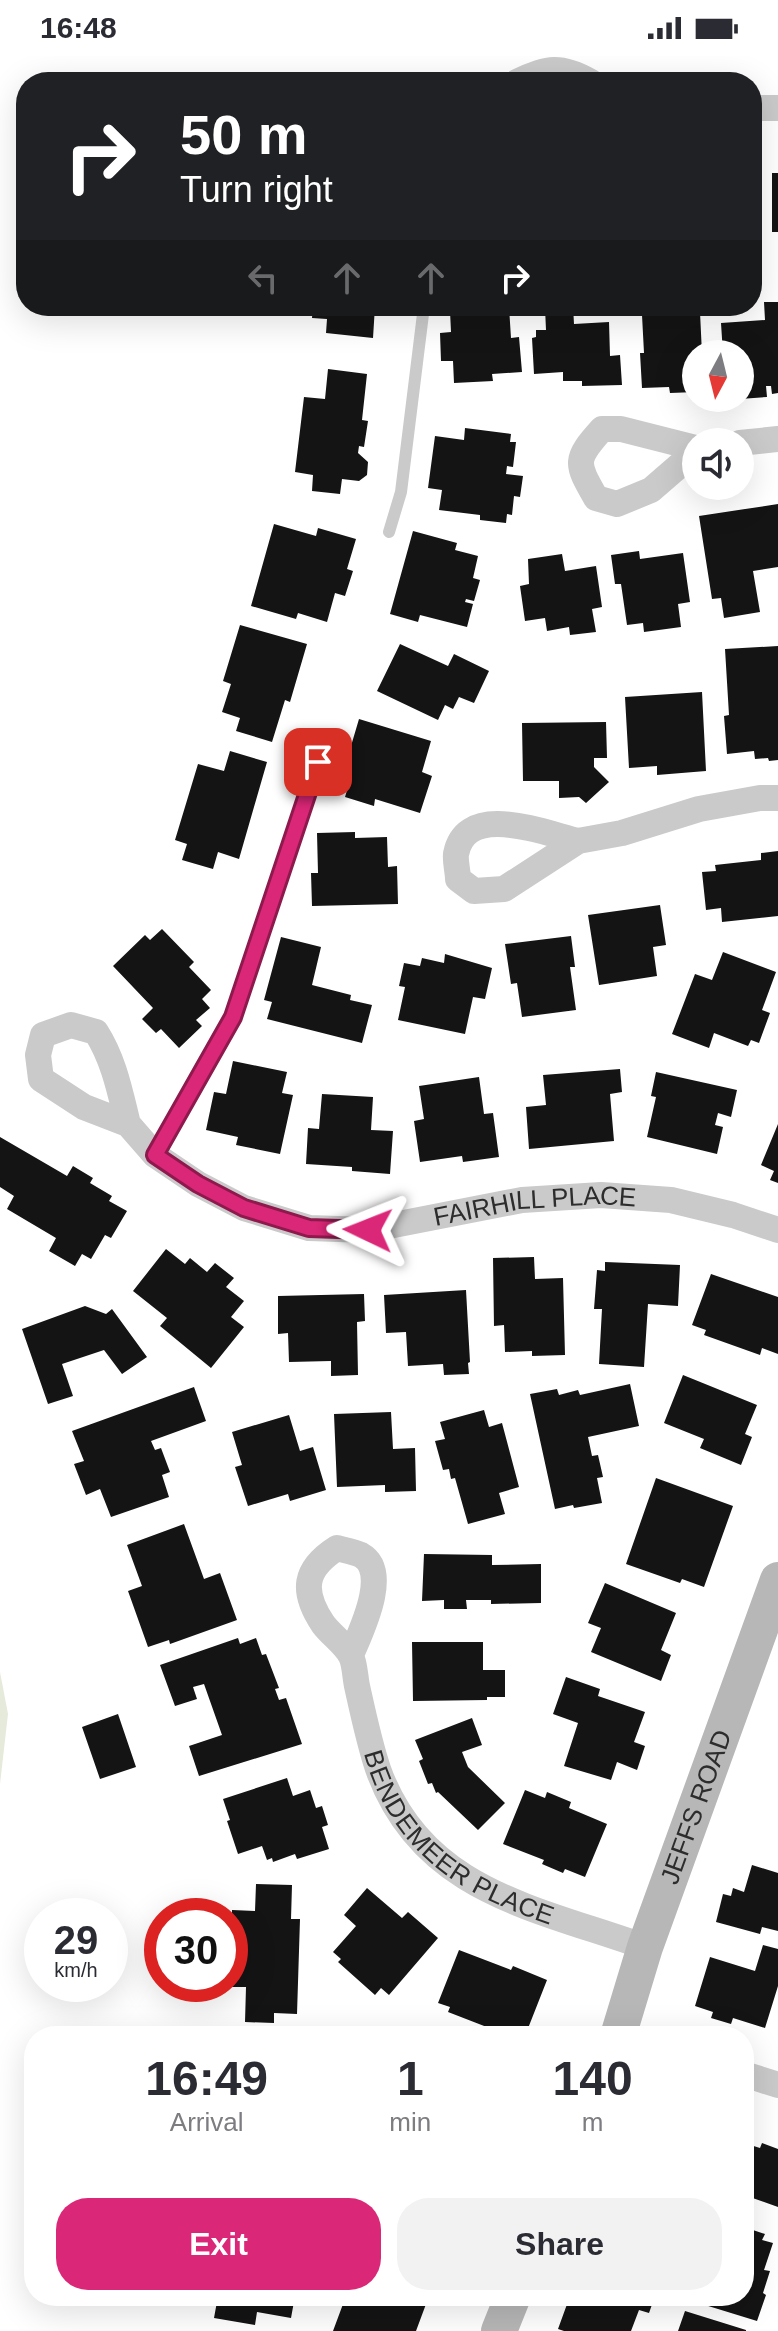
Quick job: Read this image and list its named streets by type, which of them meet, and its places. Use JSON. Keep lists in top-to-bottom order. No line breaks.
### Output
{"streets":{"street":["FAIRHILL PLACE","JEFFS ROAD","BENDEMEER PLACE"]},"crossings":[["JEFFS ROAD","BENDEMEER PLACE"]],"north":"bottom","page":{"status":"16:48","turn":["50 m","Turn right"],"speed":"29 km/h","limit":"30","eta":["16:49","Arrival","1","min","140","m"],"buttons":["Exit","Share"]}}
